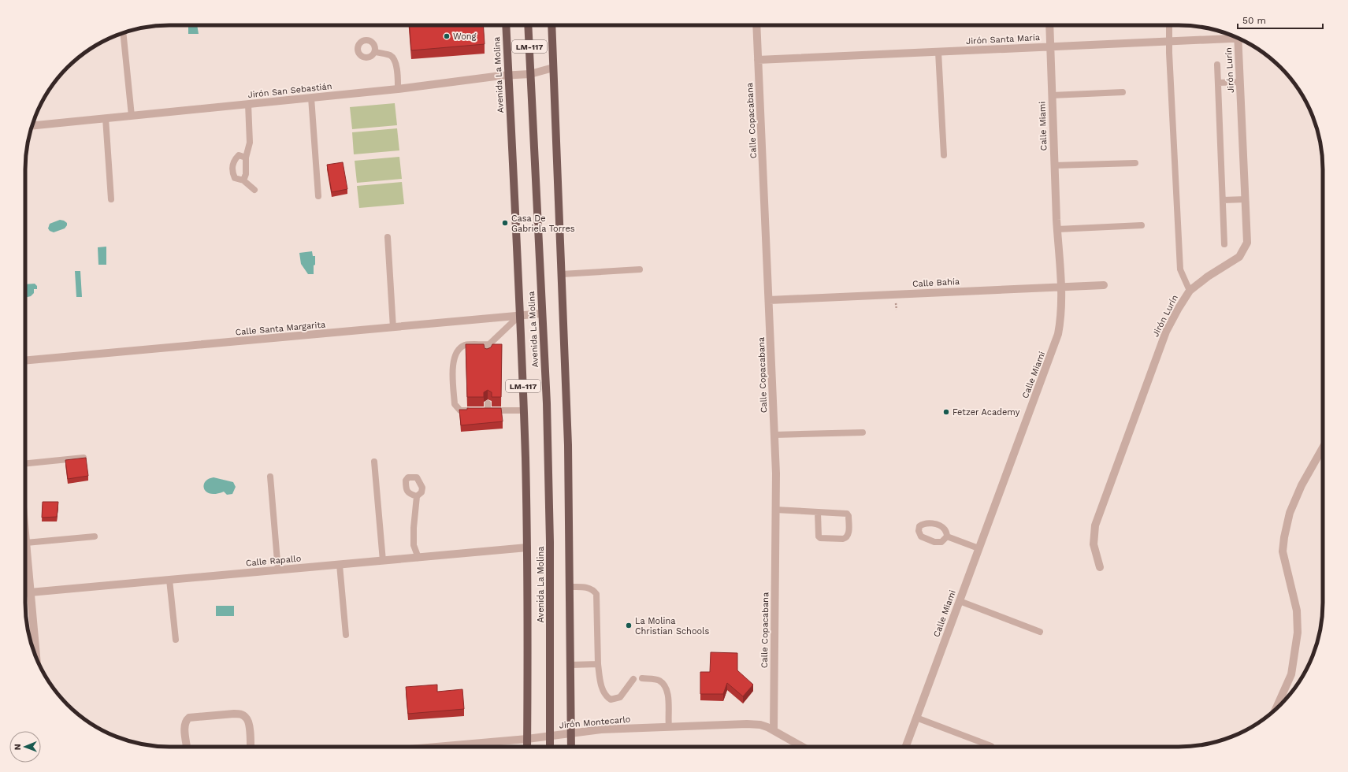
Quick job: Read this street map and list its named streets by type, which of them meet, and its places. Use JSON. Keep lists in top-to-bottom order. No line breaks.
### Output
{"streets":{"main road":["LM-117","Avenida La Molina"],"street":["Jirón Santa María","Jirón Lurín","Jirón San Sebastián","Calle Copacabana","Calle Miami","Calle Bahía","Calle Santa Margarita","Calle Rapallo","Jirón Montecarlo"]},"crossings":[["Jirón Santa María","Calle Copacabana"],["Jirón Santa María","Calle Miami"],["LM-117","Jirón San Sebastián"],["LM-117","Jirón Montecarlo"],["Avenida La Molina","Jirón San Sebastián"],["Avenida La Molina","Calle Santa Margarita"],["Avenida La Molina","Calle Rapallo"],["Avenida La Molina","Jirón Montecarlo"],["Calle Copacabana","Calle Bahía"],["Calle Copacabana","Jirón Montecarlo"],["Calle Miami","Calle Bahía"]],"places":["Wong","Casa De Gabriela Torres","Fetzer Academy","La Molina Christian Schools"],"scale_bar":"50 m","north":"left"}
